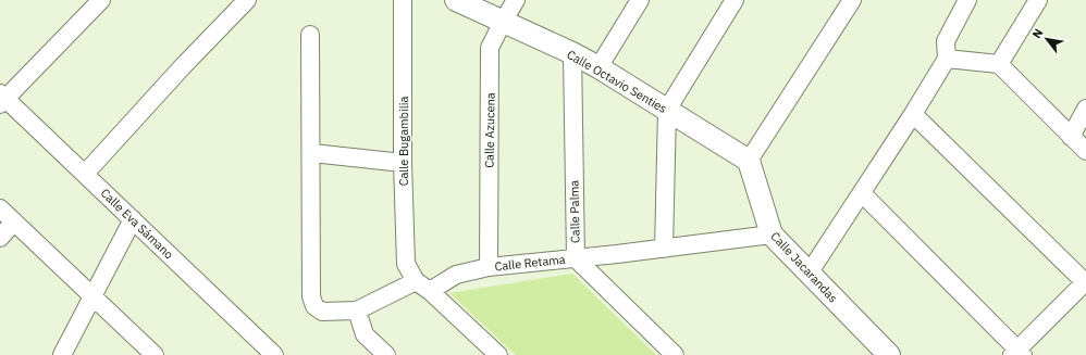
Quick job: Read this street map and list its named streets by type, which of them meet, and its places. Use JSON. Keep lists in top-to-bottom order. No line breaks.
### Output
{"streets":{"street":["Calle Octavio Senties","Calle Azucena","Calle Bugambilia","Calle Palma","Calle Eva Sámano","Calle Retama","Calle Jacarandas"]},"crossings":[["Calle Octavio Senties","Calle Azucena"],["Calle Octavio Senties","Calle Palma"],["Calle Octavio Senties","Calle Jacarandas"],["Calle Azucena","Calle Retama"],["Calle Palma","Calle Retama"],["Calle Retama","Calle Jacarandas"]],"north":"top left"}
